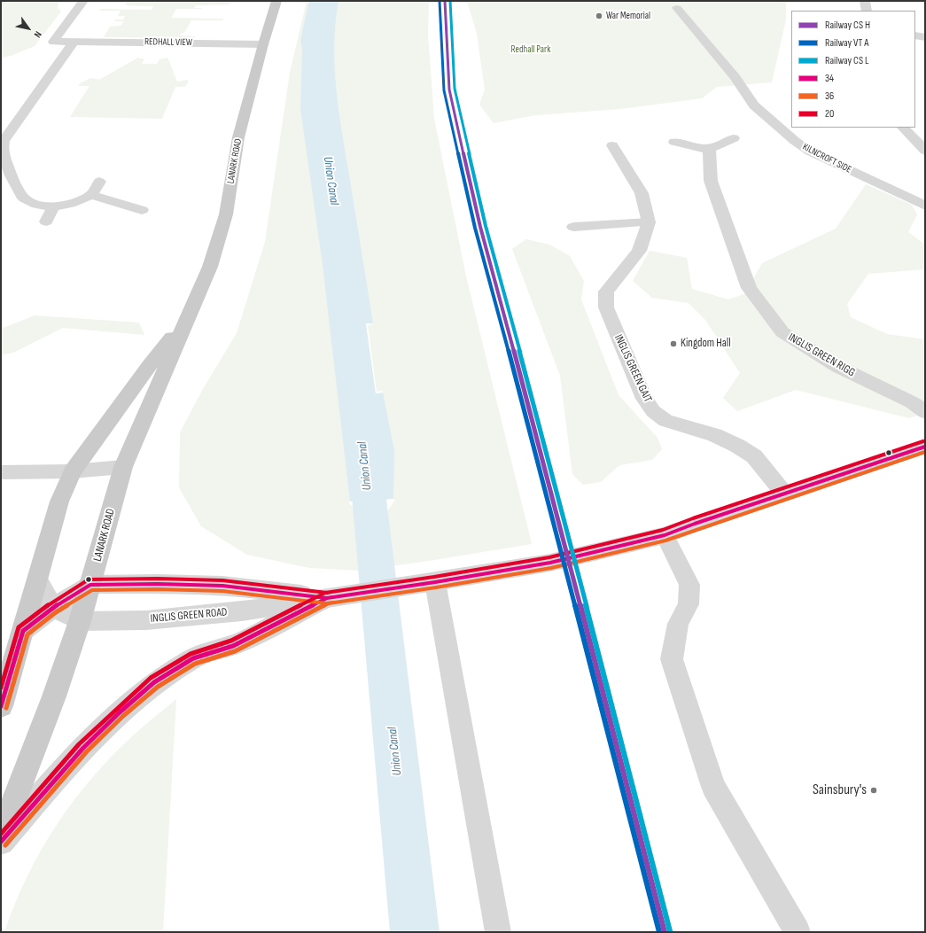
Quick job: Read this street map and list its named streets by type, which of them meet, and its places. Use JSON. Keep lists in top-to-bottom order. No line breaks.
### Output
{"streets":{"main road":["LANARK ROAD"],"street":["REDHALL VIEW","INGLIS GREEN RIGG","INGLIS GREEN GAIT","INGLIS GREEN ROAD"],"lane":["KILNCROFT SIDE"]},"crossings":[["REDHALL VIEW","LANARK ROAD"],["LANARK ROAD","INGLIS GREEN ROAD"],["INGLIS GREEN GAIT","INGLIS GREEN ROAD"]],"water":["Union Canal"],"parks":["Redhall Park"],"places":["War Memorial","Kingdom Hall","Sainsbury's"],"lines":["transit line 20","transit line 34","transit line 36"],"legend":["Railway CS H","Railway VT A","Railway CS L","34","36","20"],"north":"bottom right"}
